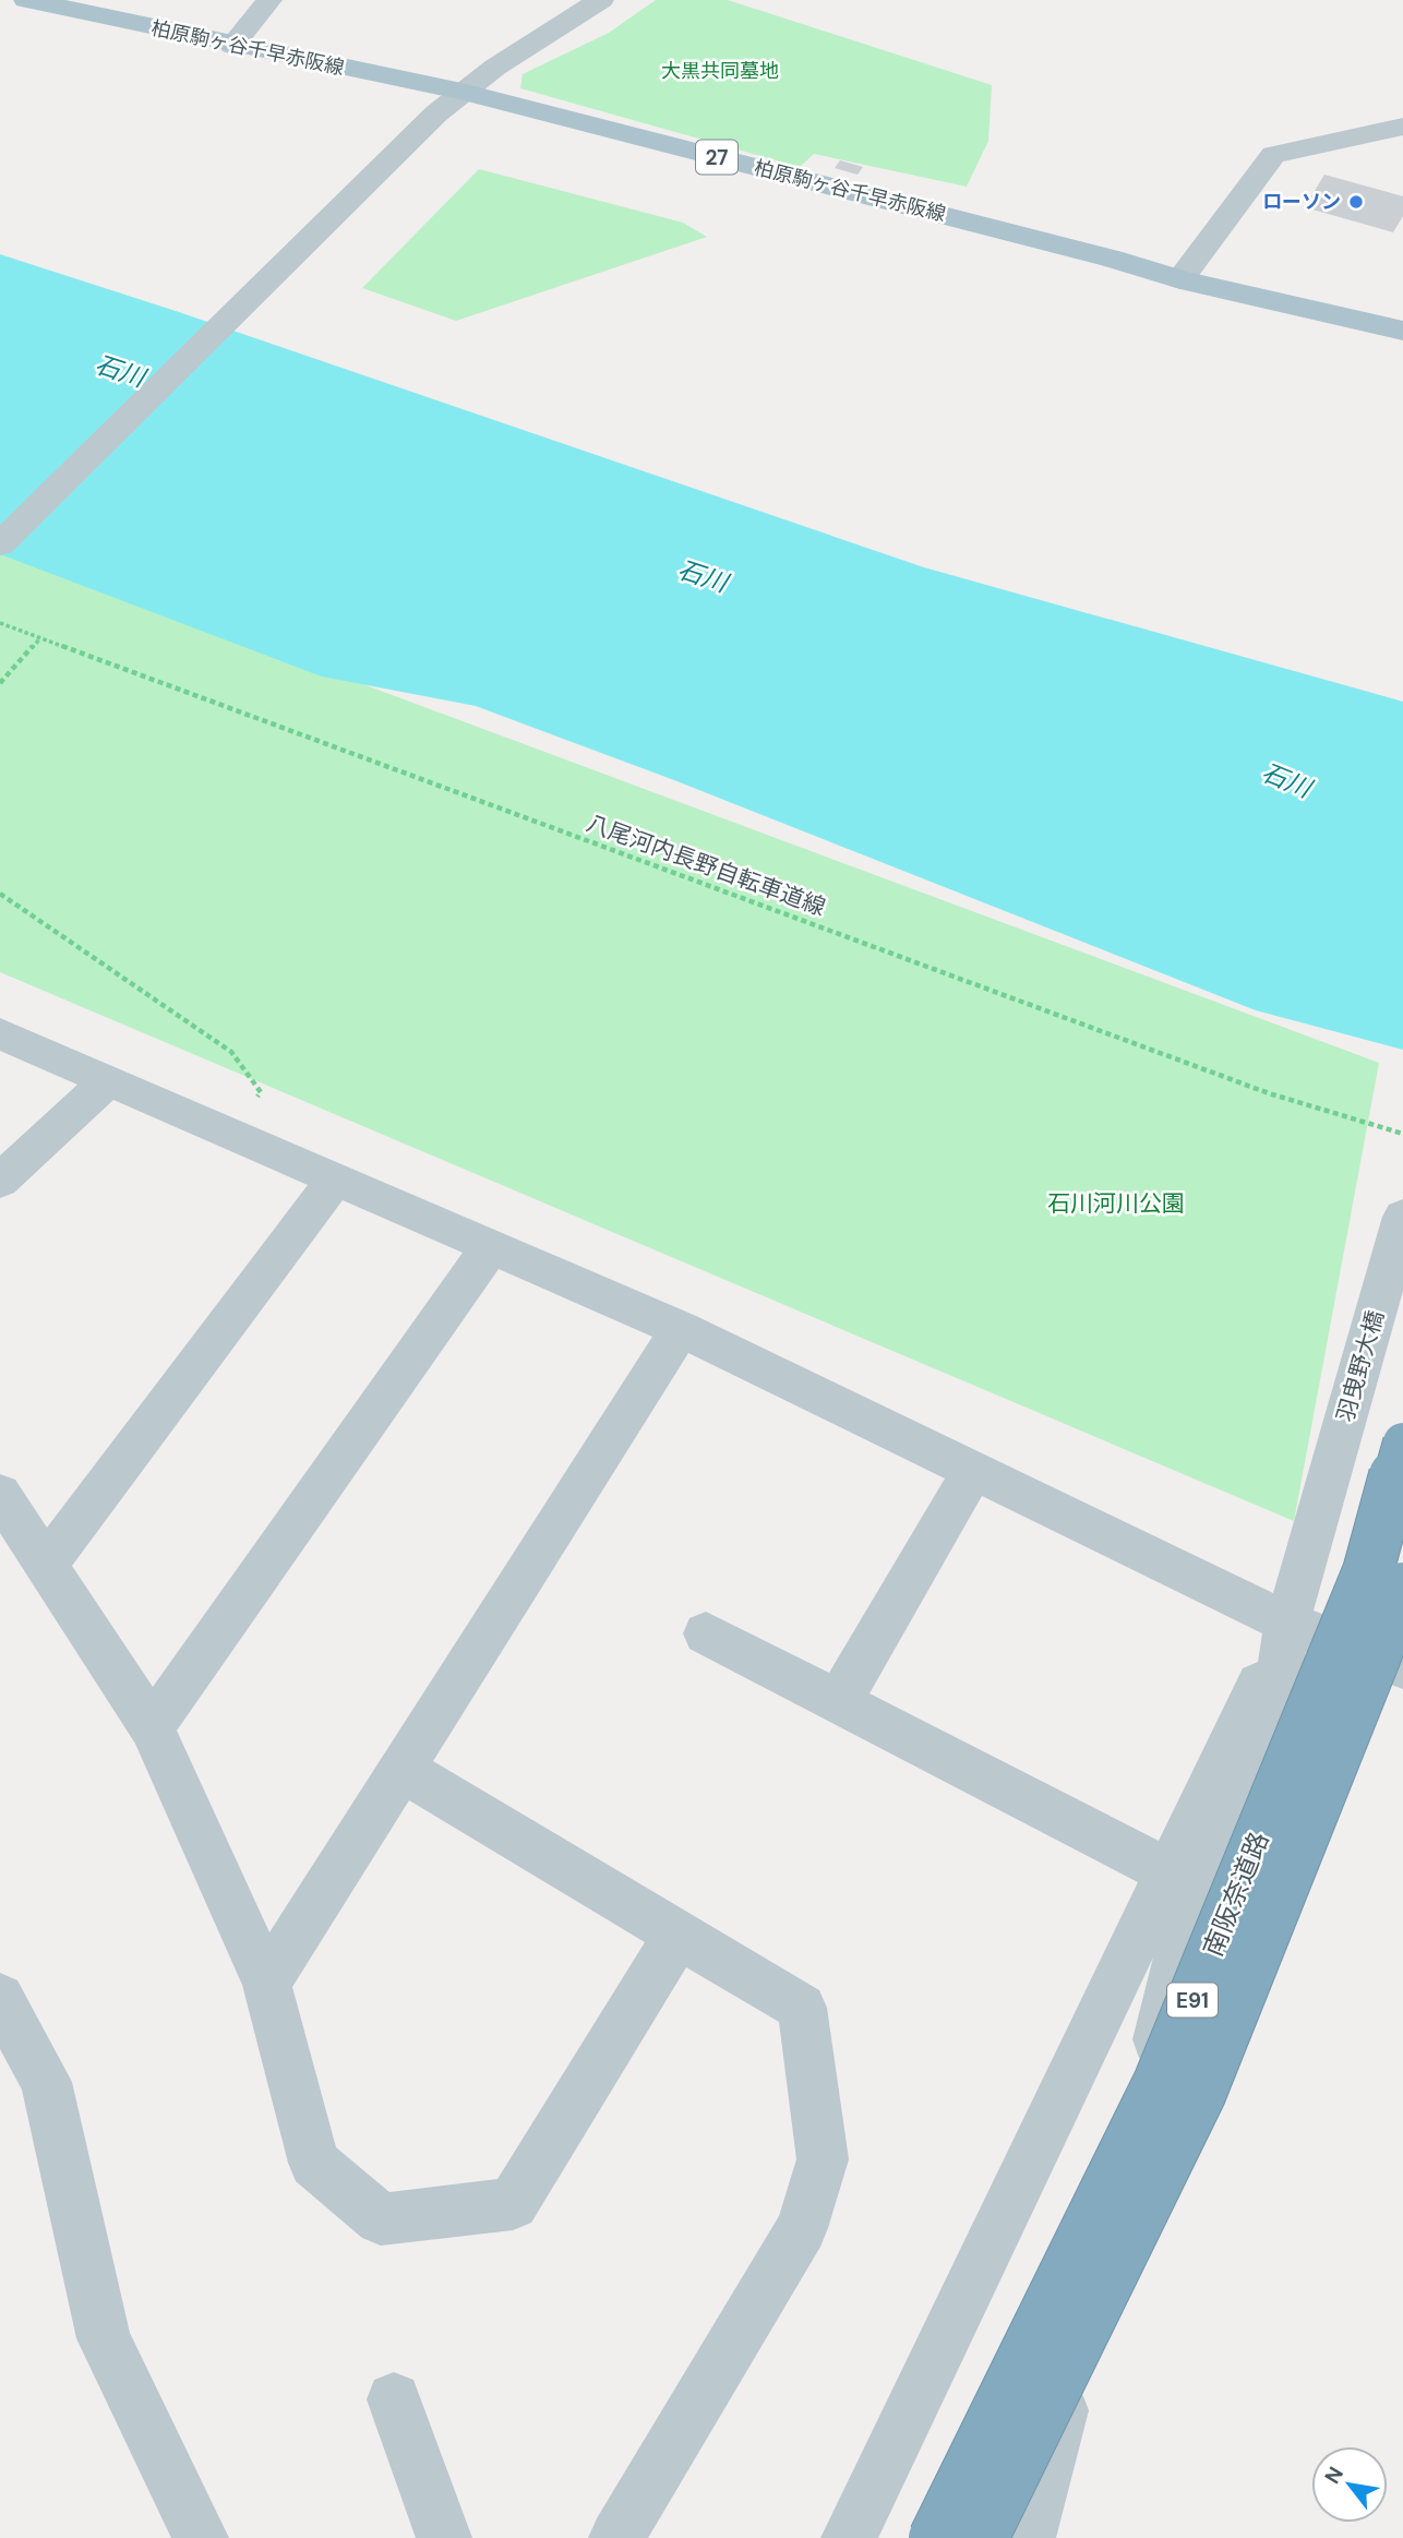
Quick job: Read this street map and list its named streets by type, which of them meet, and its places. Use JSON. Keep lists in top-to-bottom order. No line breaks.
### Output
{"streets":{"highway":["南阪奈道路","E91"],"main road":["柏原駒ヶ谷千早赤阪線","27"],"street":["羽曳野大橋"],"path":["八尾河内長野自転車道線"]},"water":["石川"],"parks":["大黒共同墓地","石川河川公園"],"places":["ローソン"],"north":"top left"}
